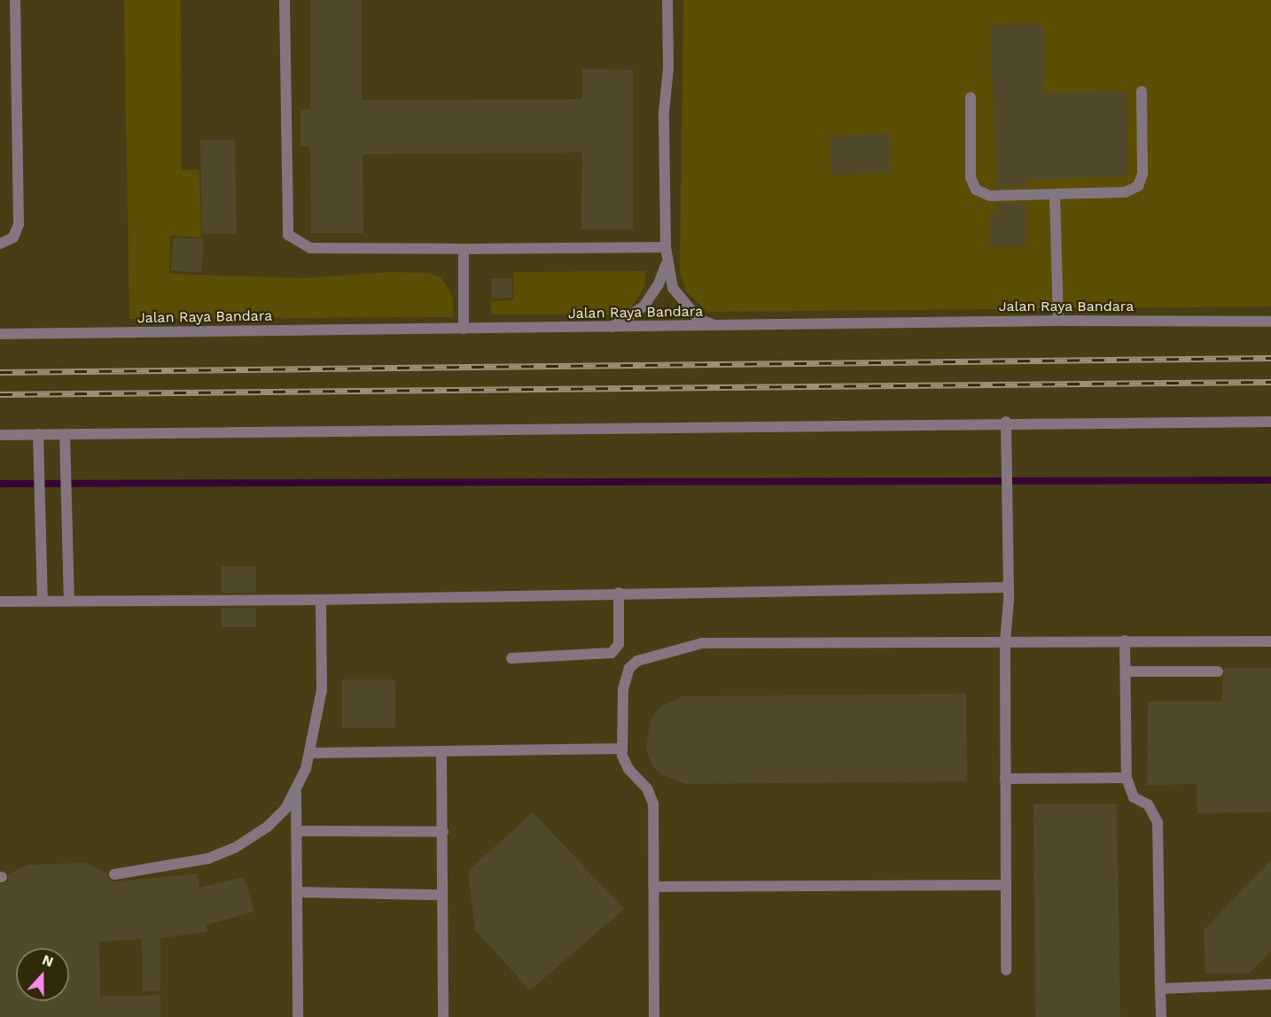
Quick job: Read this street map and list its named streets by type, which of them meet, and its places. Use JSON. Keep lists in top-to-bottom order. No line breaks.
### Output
{"streets":{"street":["Jalan Raya Bandara"]},"north":"top"}
